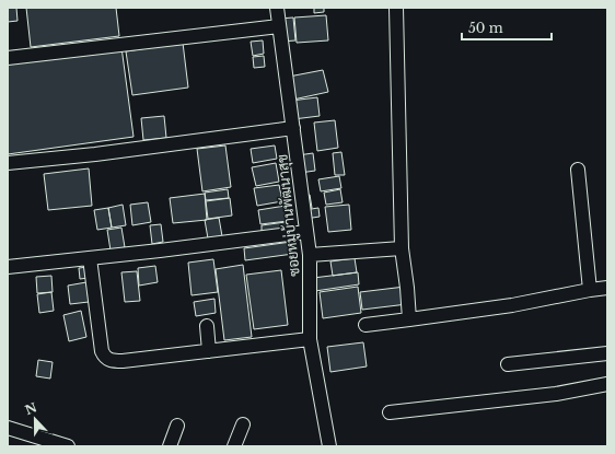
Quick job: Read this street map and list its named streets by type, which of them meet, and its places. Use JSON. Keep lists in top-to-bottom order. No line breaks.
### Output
{"streets":{"street":["ซอยหมู่บ้านพัฒนาสุข"]},"scale_bar":"50 m","north":"top"}
